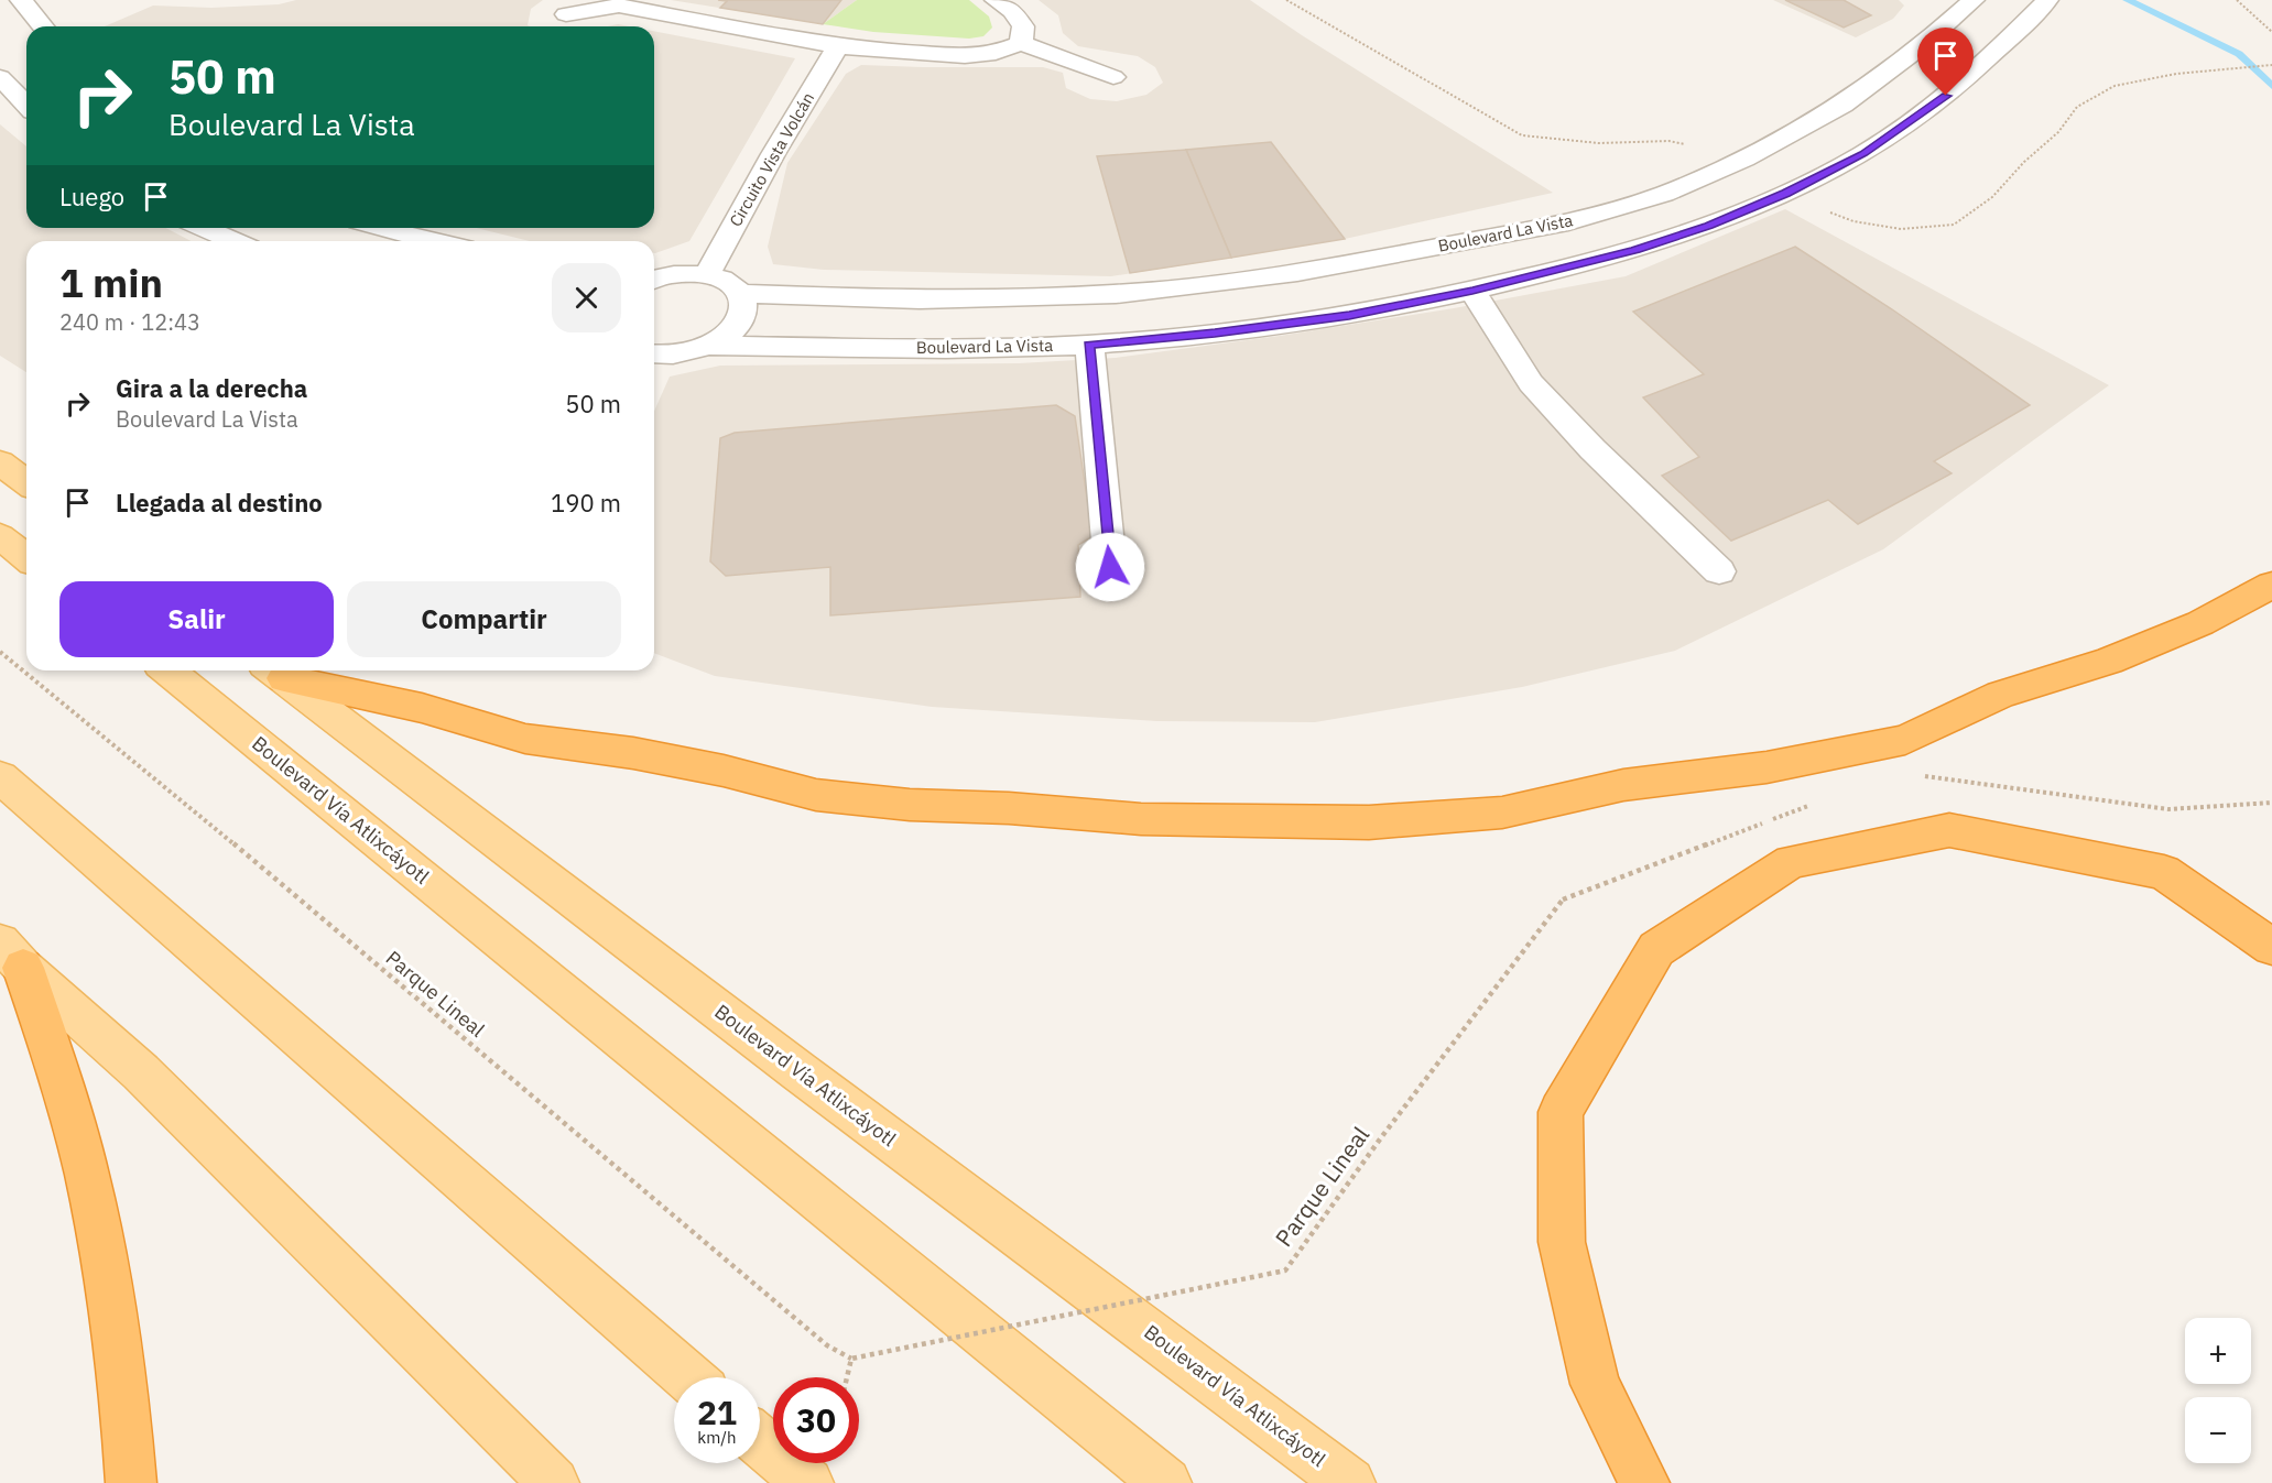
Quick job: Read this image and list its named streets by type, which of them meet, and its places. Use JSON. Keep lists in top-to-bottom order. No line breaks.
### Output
{"streets":{"main road":["Boulevard Vía Atlixcáyotl"],"street":["Circuito Vista Volcán","Boulevard La Vista"],"path":["Parque Lineal"]},"page":{"turn":["50 m","Boulevard La Vista"],"then":"Luego","heading":["1 min","240 m · 12:43"],"list":[{"name":"Gira a la derecha","note":"Boulevard La Vista","value":"50 m"},{"name":"Llegada al destino","value":"190 m"}],"buttons":["Salir","Compartir"],"map_buttons":["+","−"],"speed":"21 km/h","limit":"30"}}
